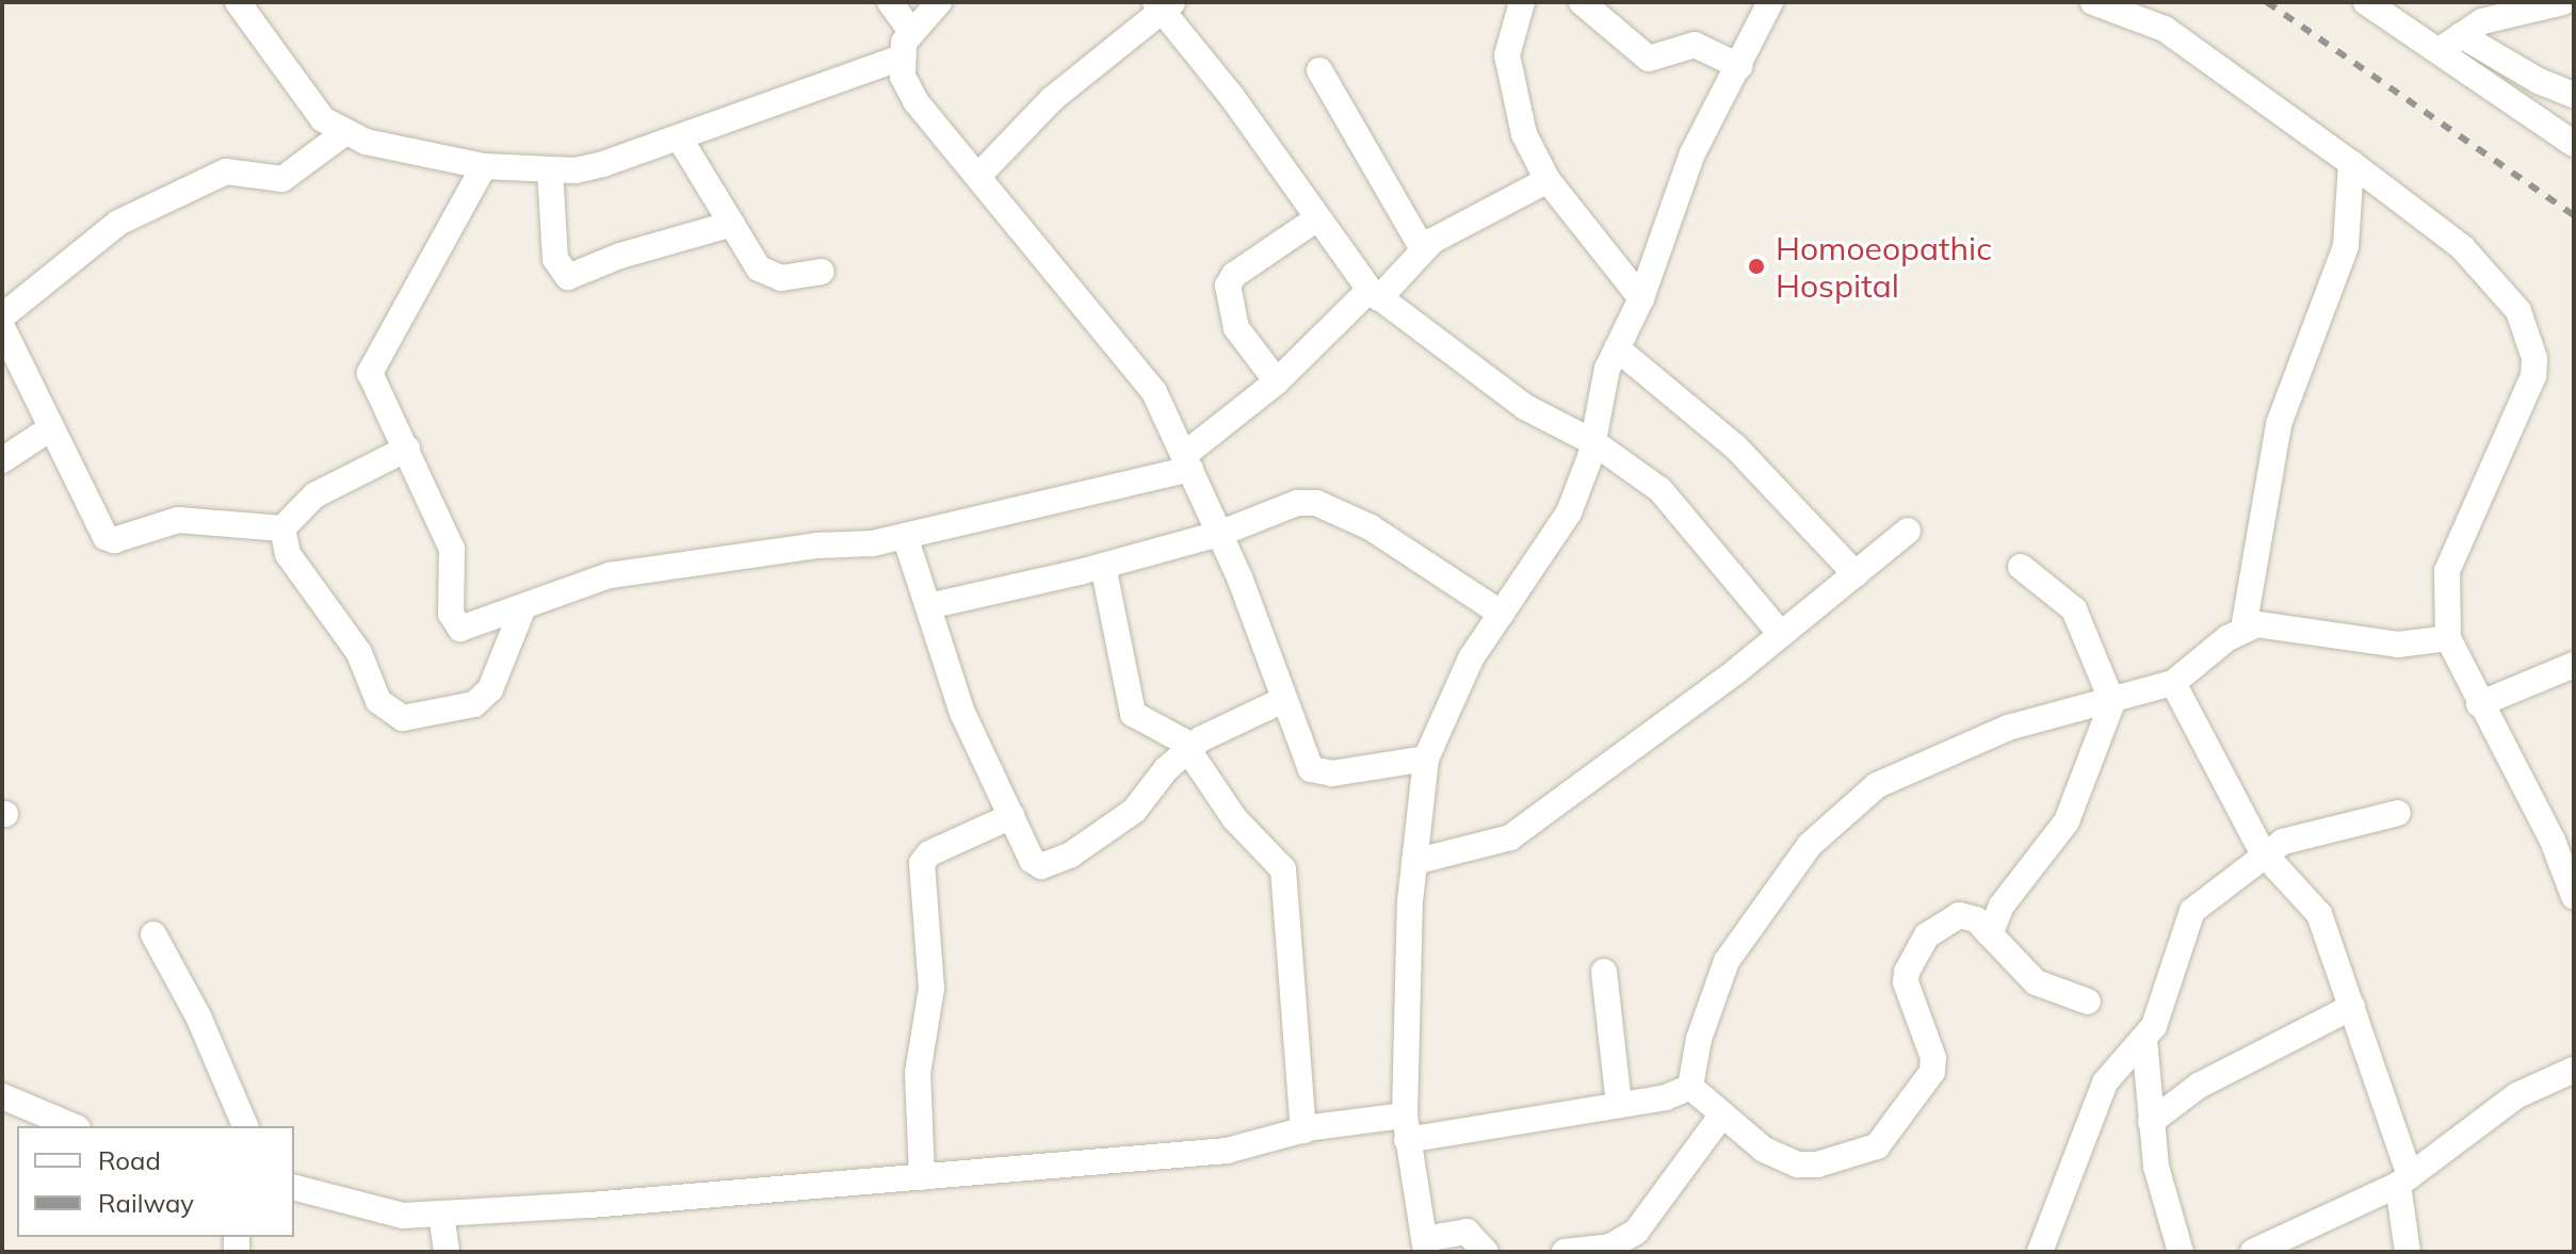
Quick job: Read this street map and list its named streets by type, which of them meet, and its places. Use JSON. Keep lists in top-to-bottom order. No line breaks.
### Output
{"places":["Homoeopathic Hospital"],"legend":["Road","Railway"]}
